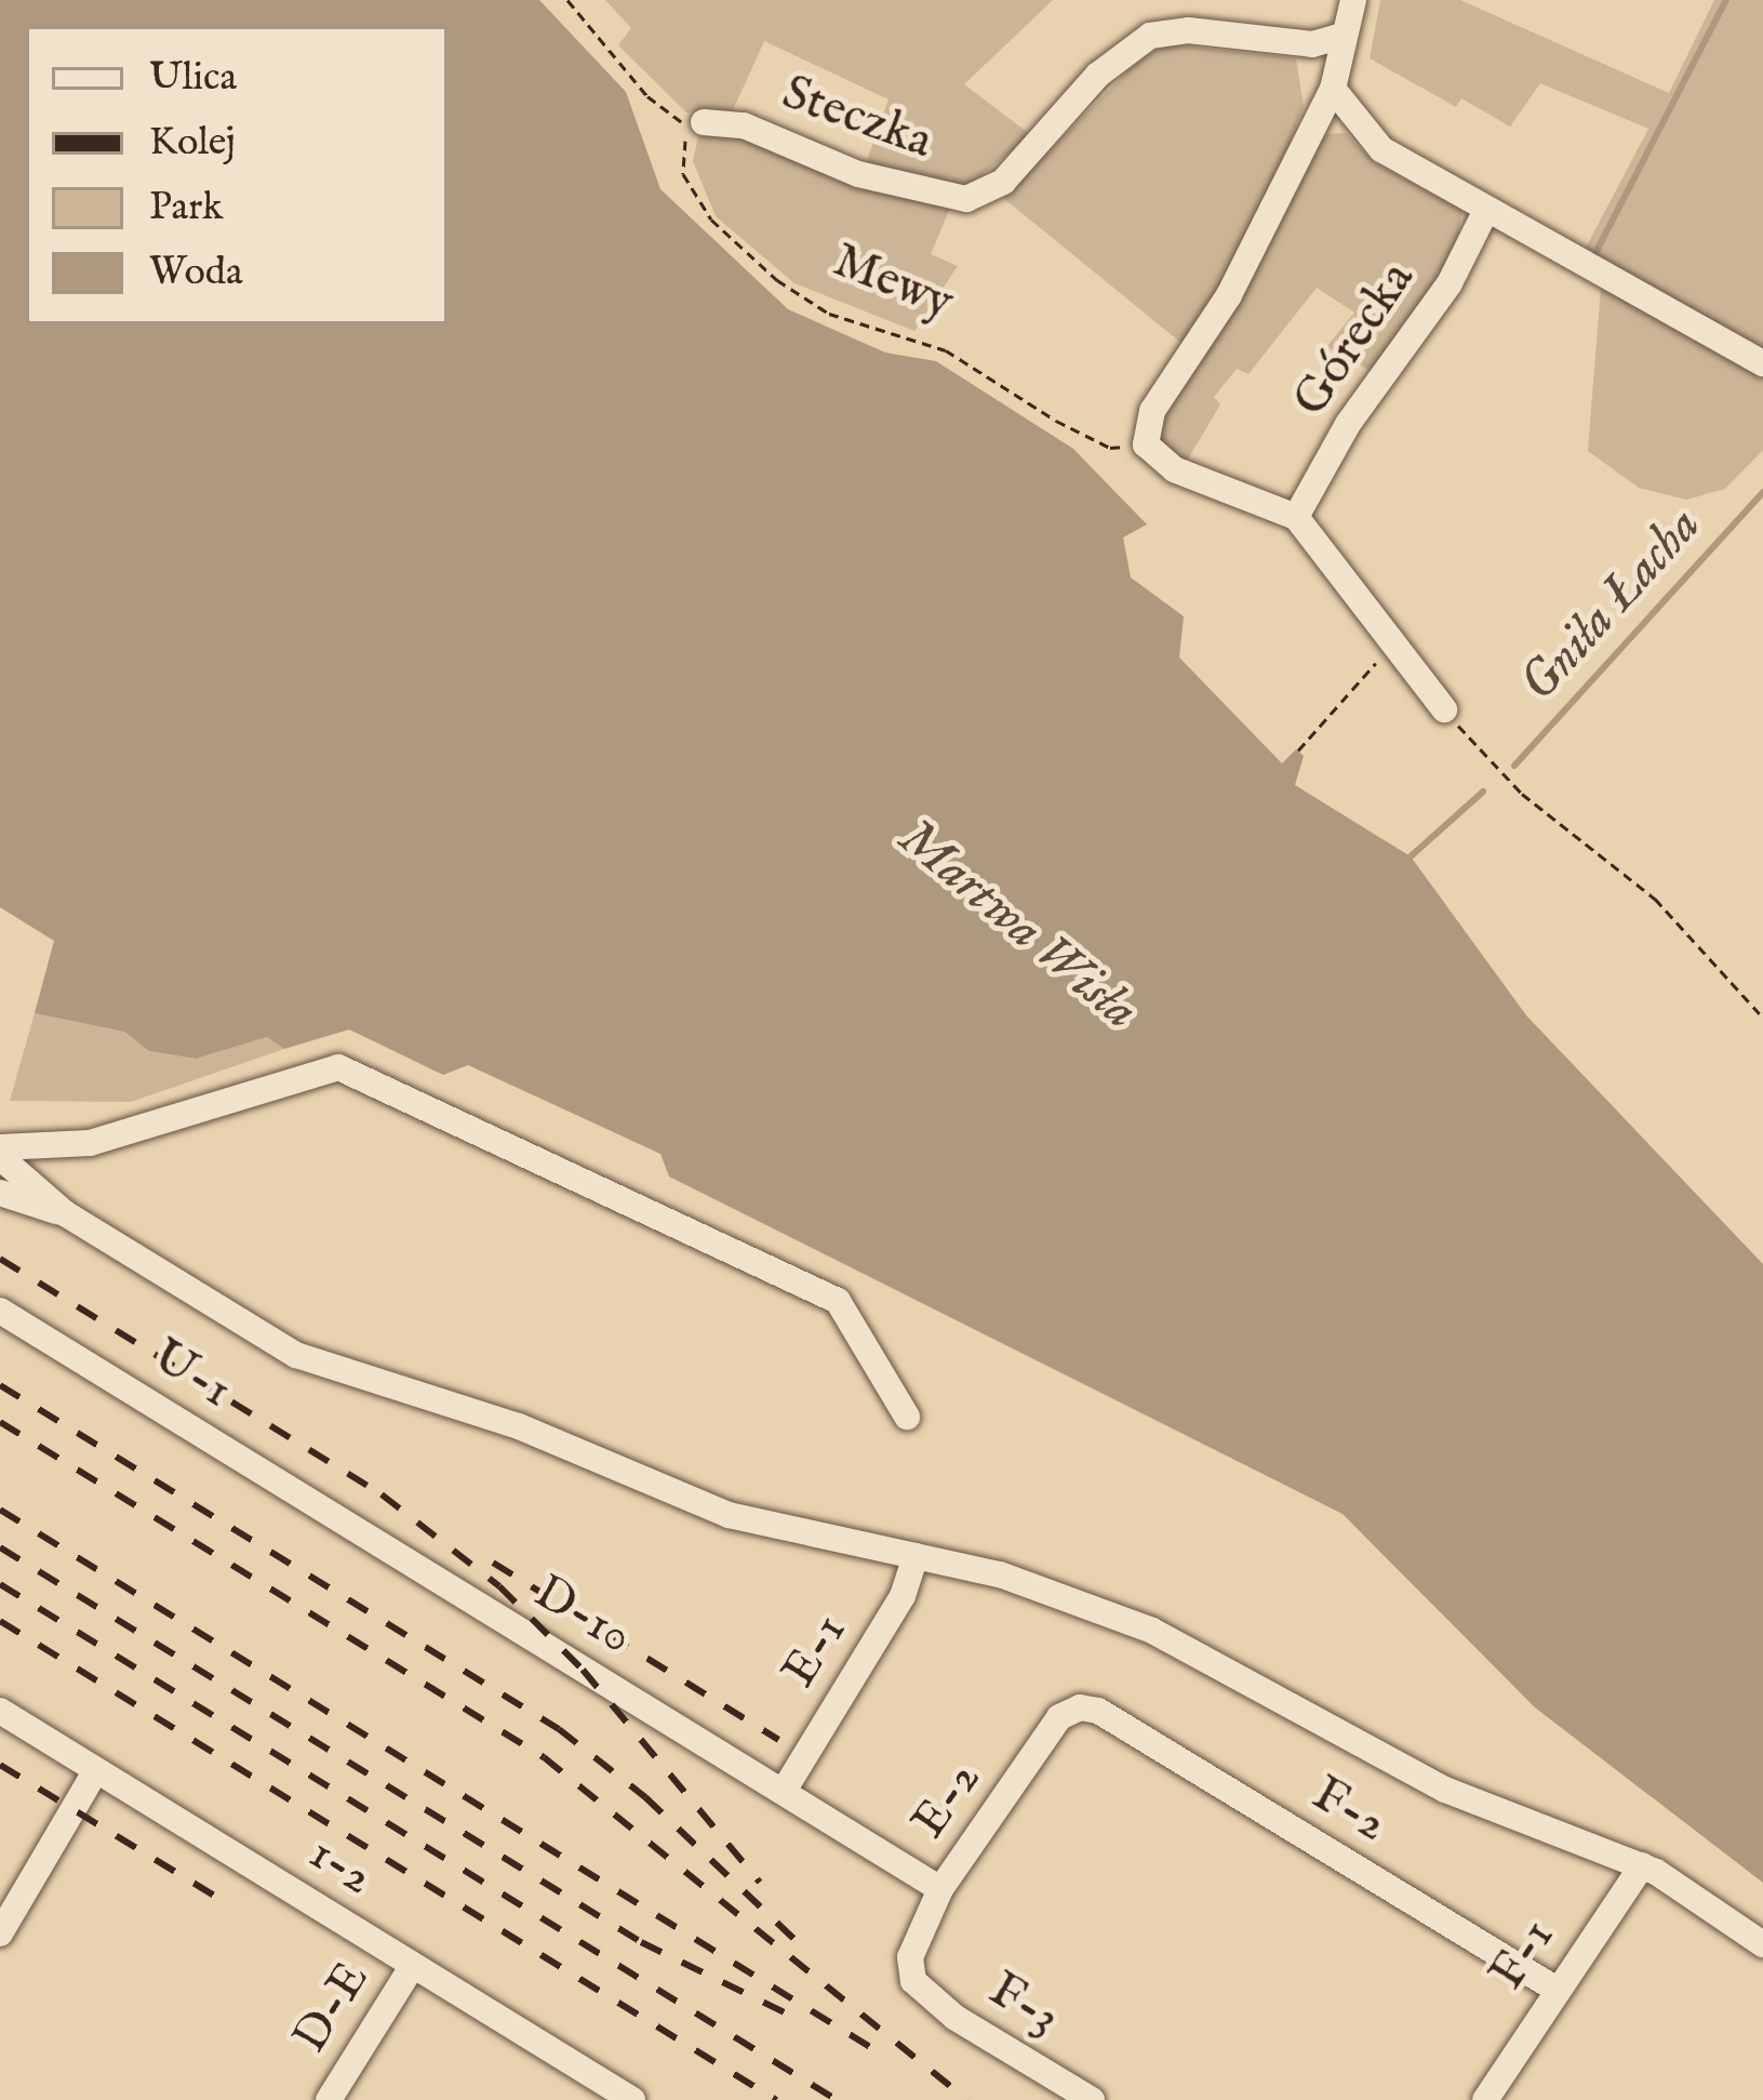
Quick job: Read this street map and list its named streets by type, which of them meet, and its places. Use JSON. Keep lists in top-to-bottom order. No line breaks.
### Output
{"streets":{"street":["Steczka","Górecka","U-1","D-10","E-1","E-2","F-2","1-2","F-1","F-3","D-E"],"path":["Mewy"]},"crossings":[["Steczka","Mewy"],["U-1","D-10"],["D-10","E-1"],["D-10","E-2"],["E-2","F-2"],["E-2","F-3"],["F-2","F-1"],["1-2","D-E"]],"water":["Gniła Łacha","Martwa Wisła"],"legend":["Ulica","Kolej","Park","Woda"]}
